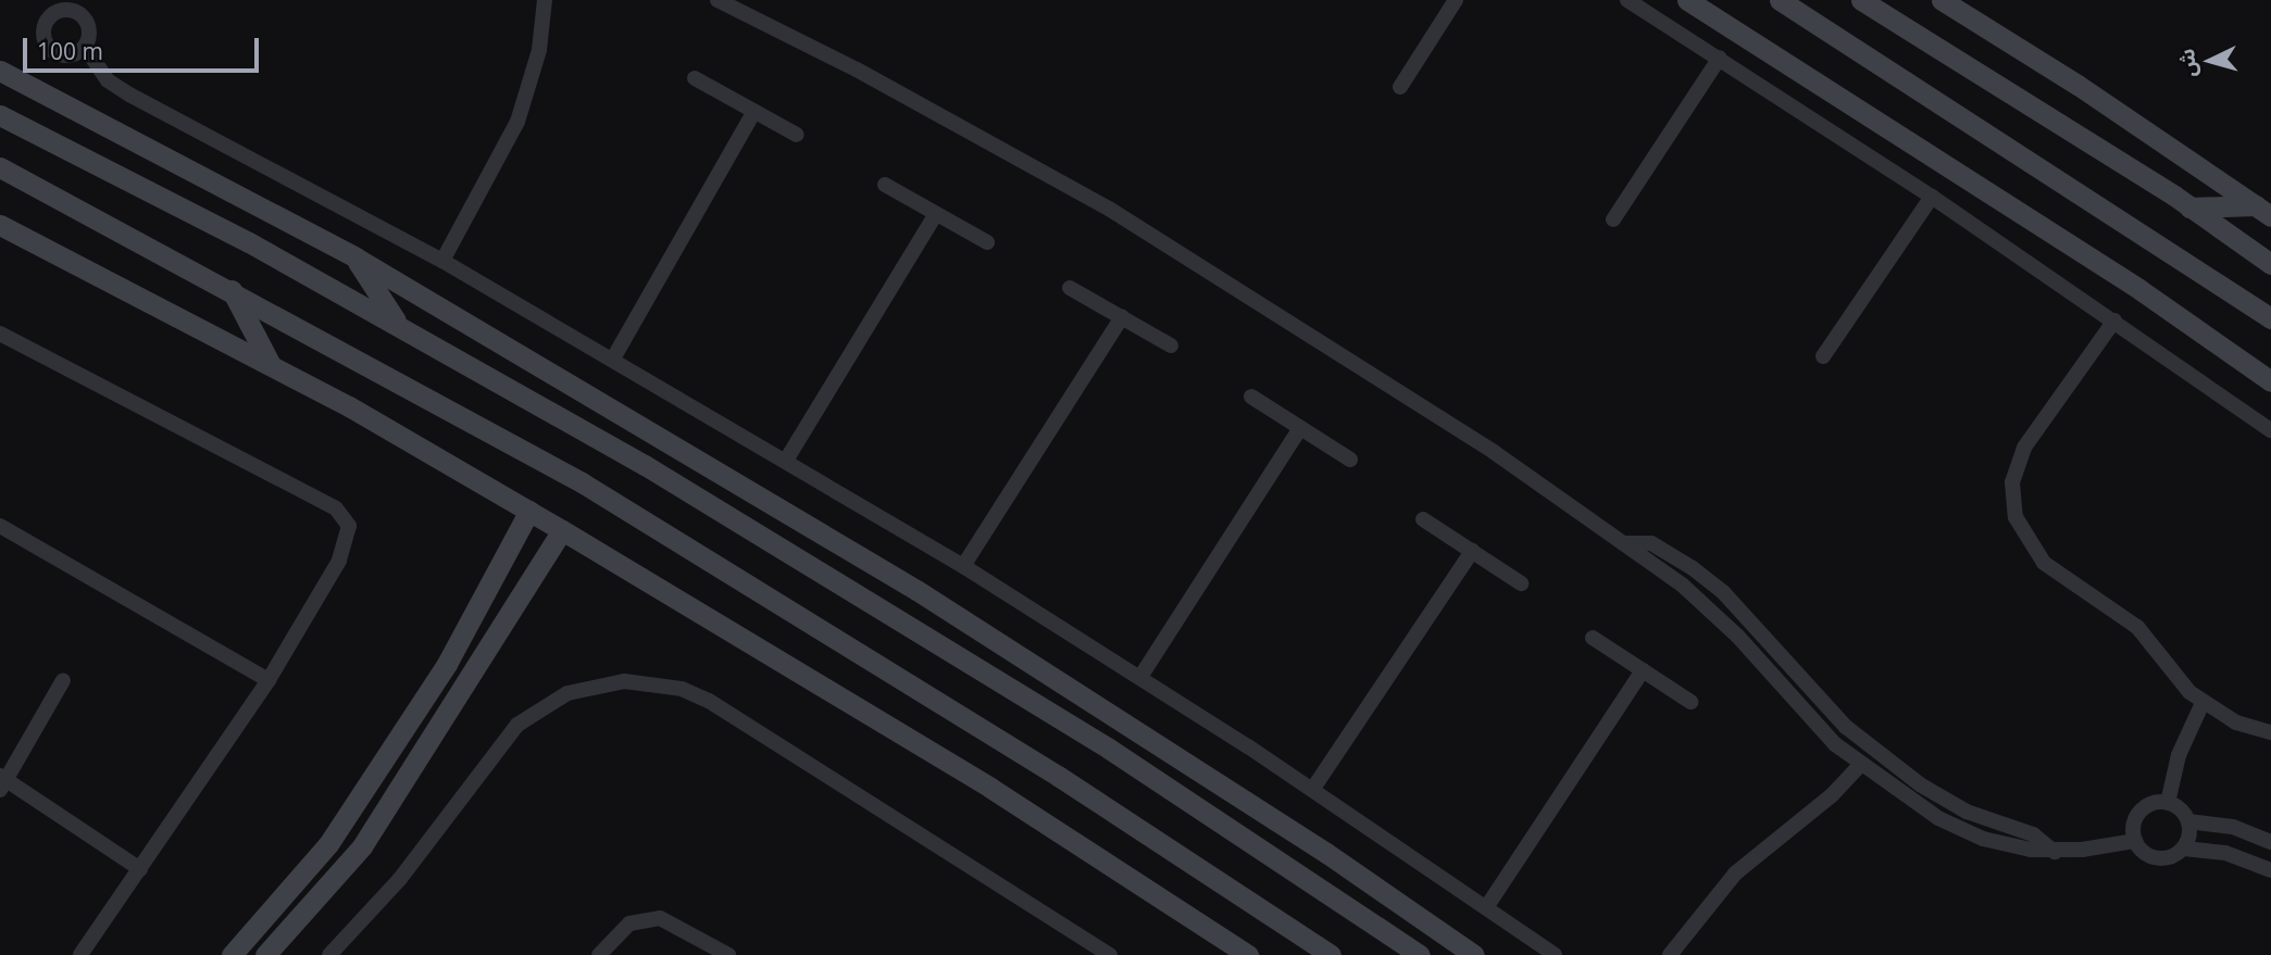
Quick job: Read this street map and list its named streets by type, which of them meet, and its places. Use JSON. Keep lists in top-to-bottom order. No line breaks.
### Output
{"scale_bar":"100 m","north":"left"}
